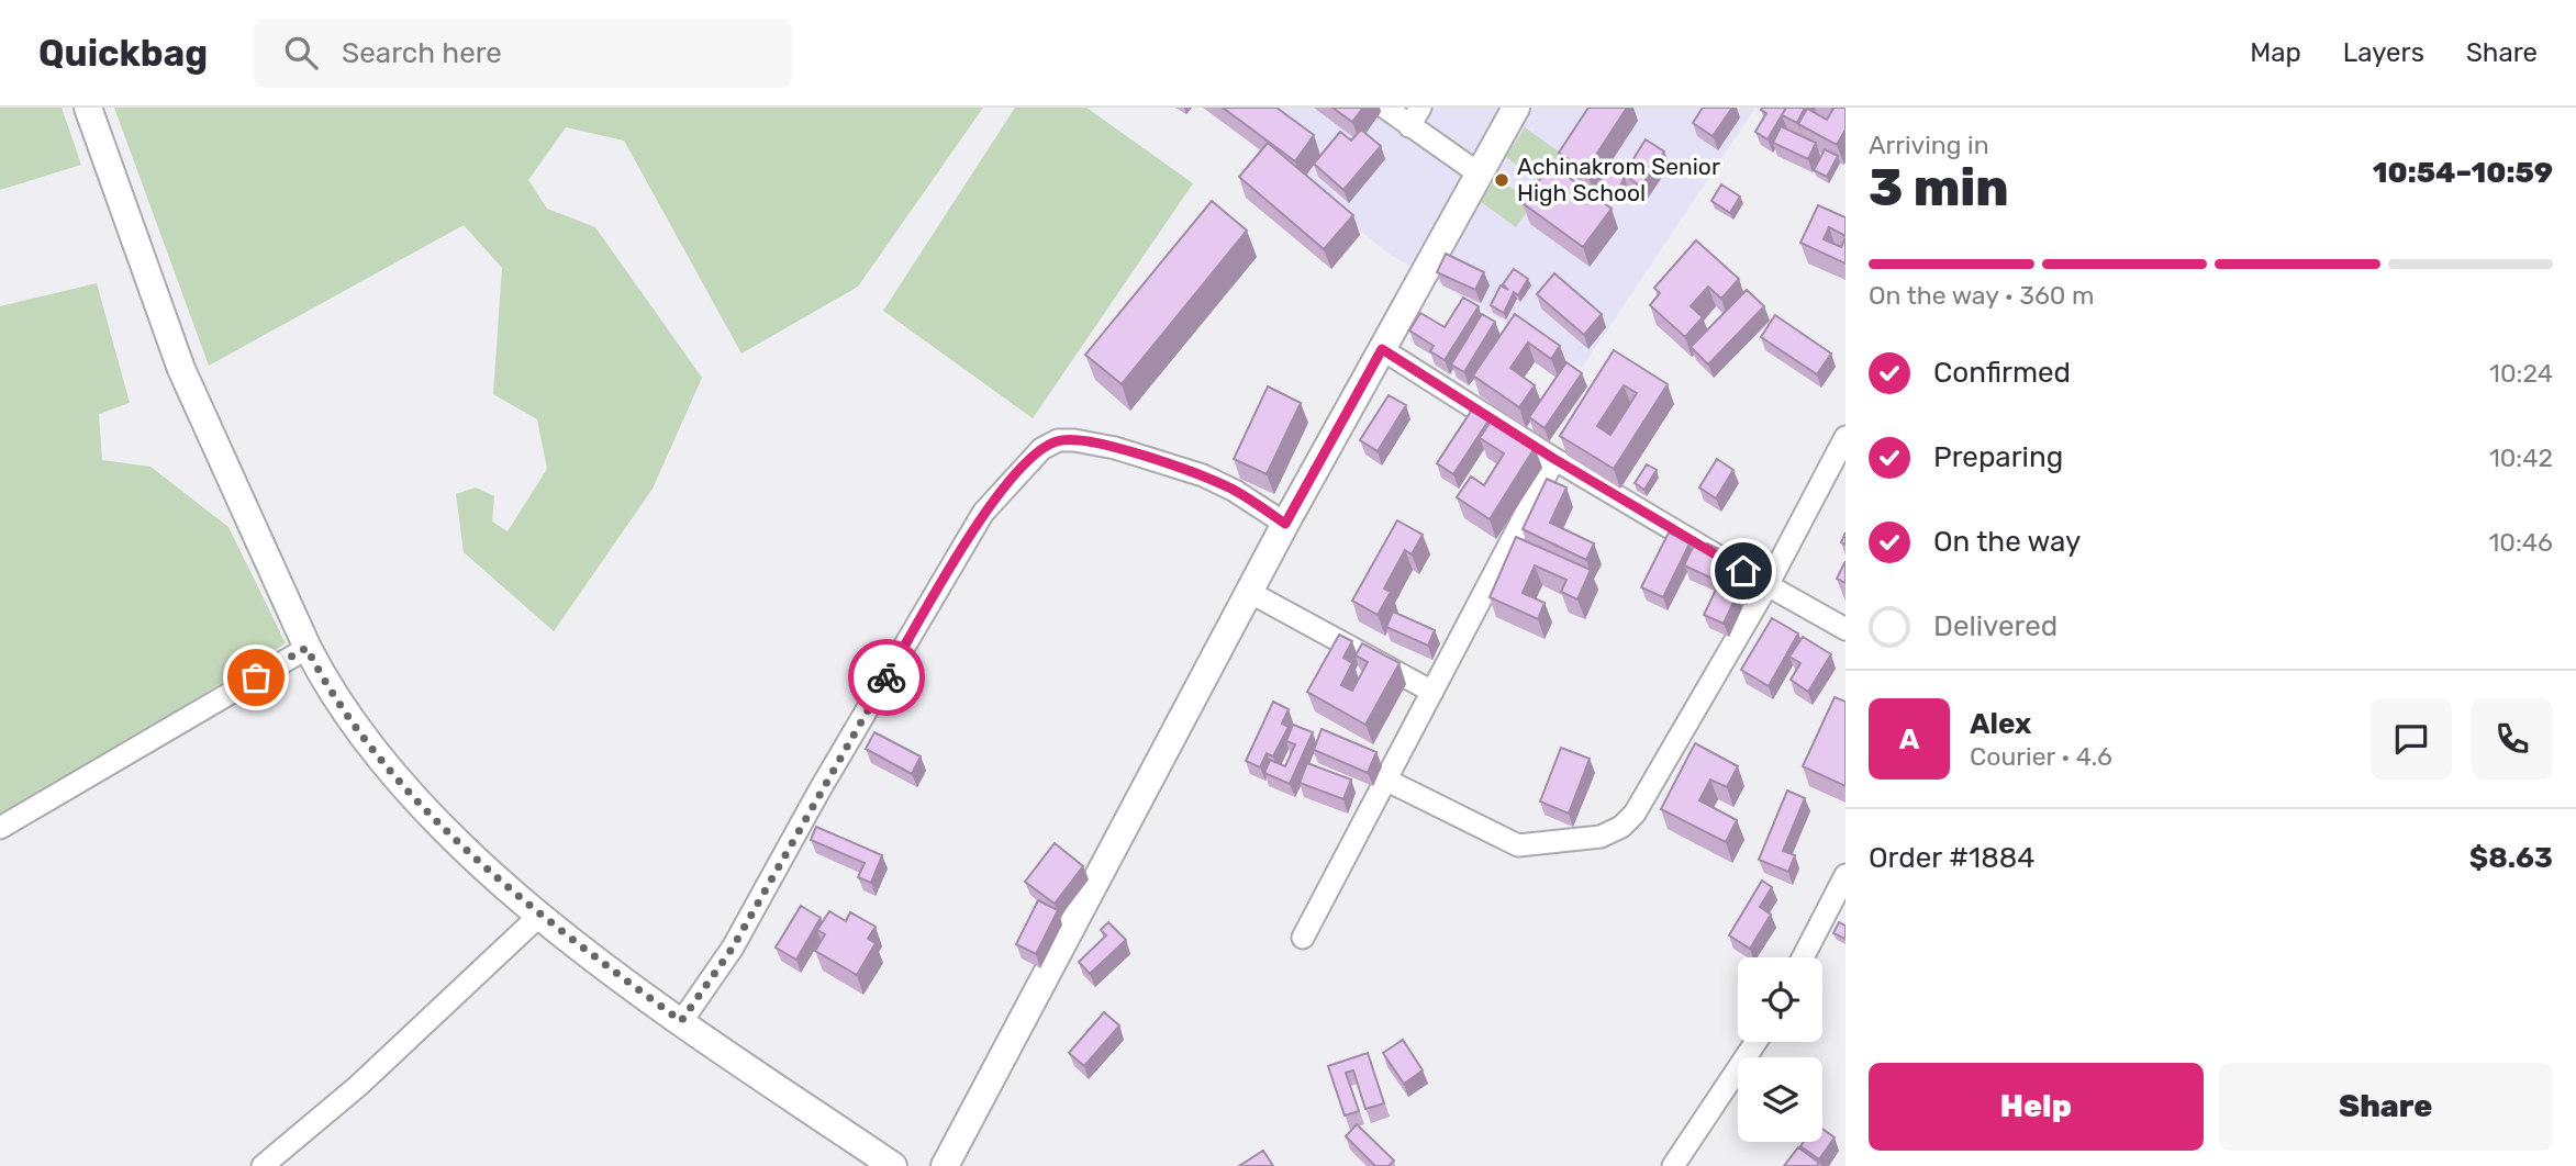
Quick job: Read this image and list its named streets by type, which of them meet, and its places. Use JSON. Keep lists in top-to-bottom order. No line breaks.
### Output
{"places":["Achinakrom Senior High School"],"page":{"header":"Quickbag","search":"Search here","nav":["Map","Layers","Share"],"heading":["3 min","Arriving in","10:54–10:59"],"panel":["Alex","Courier · 4.6","Order #1884","$8.63"],"bar":"On the way · 360 m","list":[["Confirmed","10:24"],["Preparing","10:42"],["On the way","10:46"],"Delivered"],"round":"A","buttons":["Help","Share"]}}
